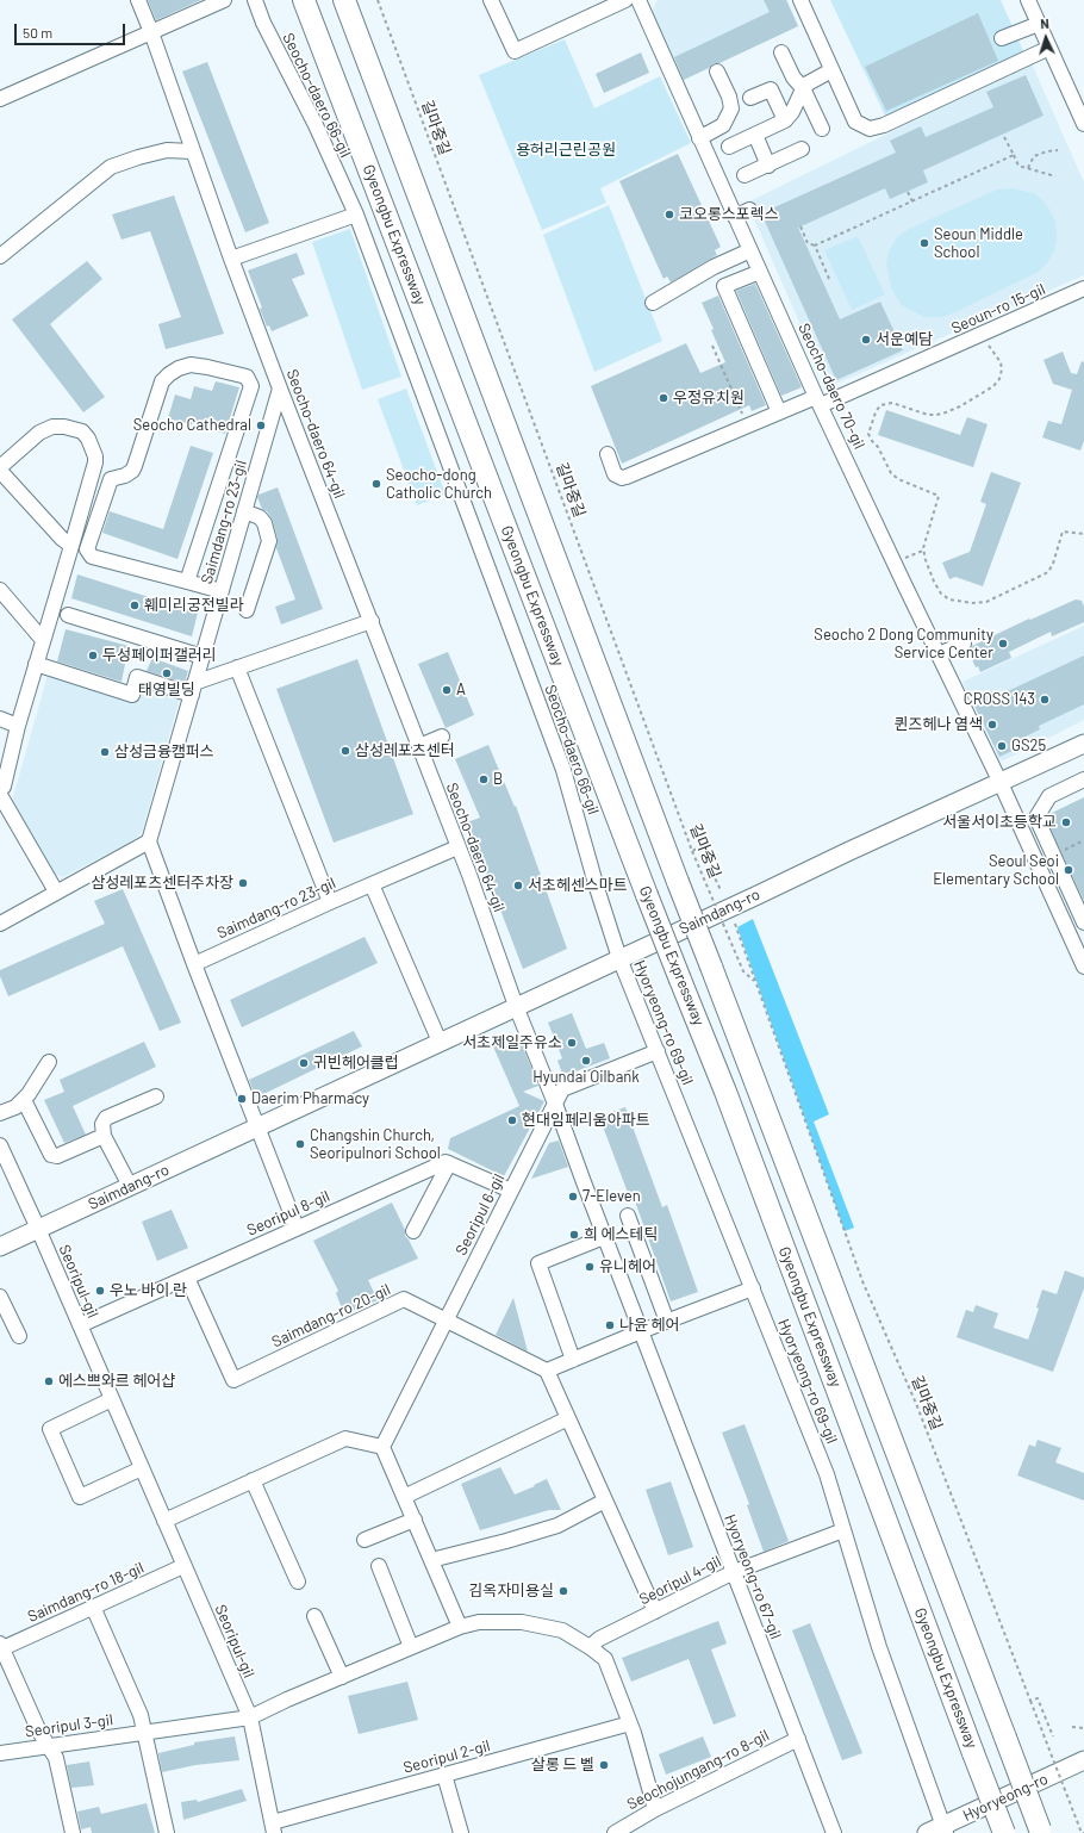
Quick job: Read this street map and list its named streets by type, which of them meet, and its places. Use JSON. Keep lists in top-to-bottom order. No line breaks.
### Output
{"streets":{"highway":["Gyeongbu Expressway"],"main road":["Saimdang-ro","Hyoryeong-ro"],"street":["Seocho-daero 66-gil","Seoun-ro 15-gil","Seocho-daero 70-gil","Seocho-daero 64-gil","Saimdang-ro 23-gil","Hyoryeong-ro 69-gil","Seoripul 8-gil","Seoripul 6-gil","Seoripul-gil","Saimdang-ro 20-gil","Hyoryeong-ro 67-gil","Seoripul 4-gil","Saimdang-ro 18-gil","Seoripul 3-gil","Seoripul 2-gil","Seochojungang-ro 8-gil"],"path":["길마중길"]},"crossings":[["Seocho-daero 66-gil","Saimdang-ro"],["Seocho-daero 66-gil","Hyoryeong-ro 69-gil"],["Seoun-ro 15-gil","Seocho-daero 70-gil"],["Seocho-daero 70-gil","Saimdang-ro"],["Seocho-daero 64-gil","Saimdang-ro 23-gil"],["Seocho-daero 64-gil","Saimdang-ro"],["Seocho-daero 64-gil","Hyoryeong-ro 67-gil"],["Saimdang-ro","Hyoryeong-ro 69-gil"],["Saimdang-ro","Seoripul-gil"],["Saimdang-ro","Hyoryeong-ro 67-gil"],["Hyoryeong-ro 69-gil","Seoripul 6-gil"],["Hyoryeong-ro 69-gil","Seoripul 4-gil"],["Hyoryeong-ro 69-gil","Hyoryeong-ro"],["Seoripul 8-gil","Seoripul-gil"],["Seoripul 8-gil","Saimdang-ro 20-gil"],["Seoripul 6-gil","Saimdang-ro 20-gil"],["Seoripul 6-gil","Hyoryeong-ro 67-gil"],["Seoripul-gil","Saimdang-ro 18-gil"],["Seoripul-gil","Seoripul 3-gil"],["Seoripul-gil","Seoripul 2-gil"],["Hyoryeong-ro 67-gil","Seoripul 4-gil"],["Hyoryeong-ro 67-gil","Seochojungang-ro 8-gil"],["Saimdang-ro 18-gil","Seoripul 3-gil"]],"parks":["용허리근린공원"],"places":["코오롱스포렉스","Seoun Middle School","서운예담","우정유치원","Seocho Cathedral","Seocho-dong Catholic Church","훼미리궁전빌라","Seocho 2 Dong Community Service Center","두성페이퍼갤러리","태영빌딩","A","CROSS 143","퀸즈헤나 염색","GS25","삼성레포츠센터","삼성금융캠퍼스","B","서울서이초등학교","Seoul Seoi Elementary School","삼성레포츠센터주차장","서초헤센스마트","서초제일주유소","Hyundai Oilbank","귀빈헤어클럽","Daerim Pharmacy","현대임페리움아파트","Changshin Church, Seoripulnori School","7-Eleven","희 에스테틱","유니헤어","우노 바이 란","나윤 헤어","에스쁘와르 헤어샵","김옥자미용실","살롱 드 벨"],"scale_bar":"50 m","north":"top"}
